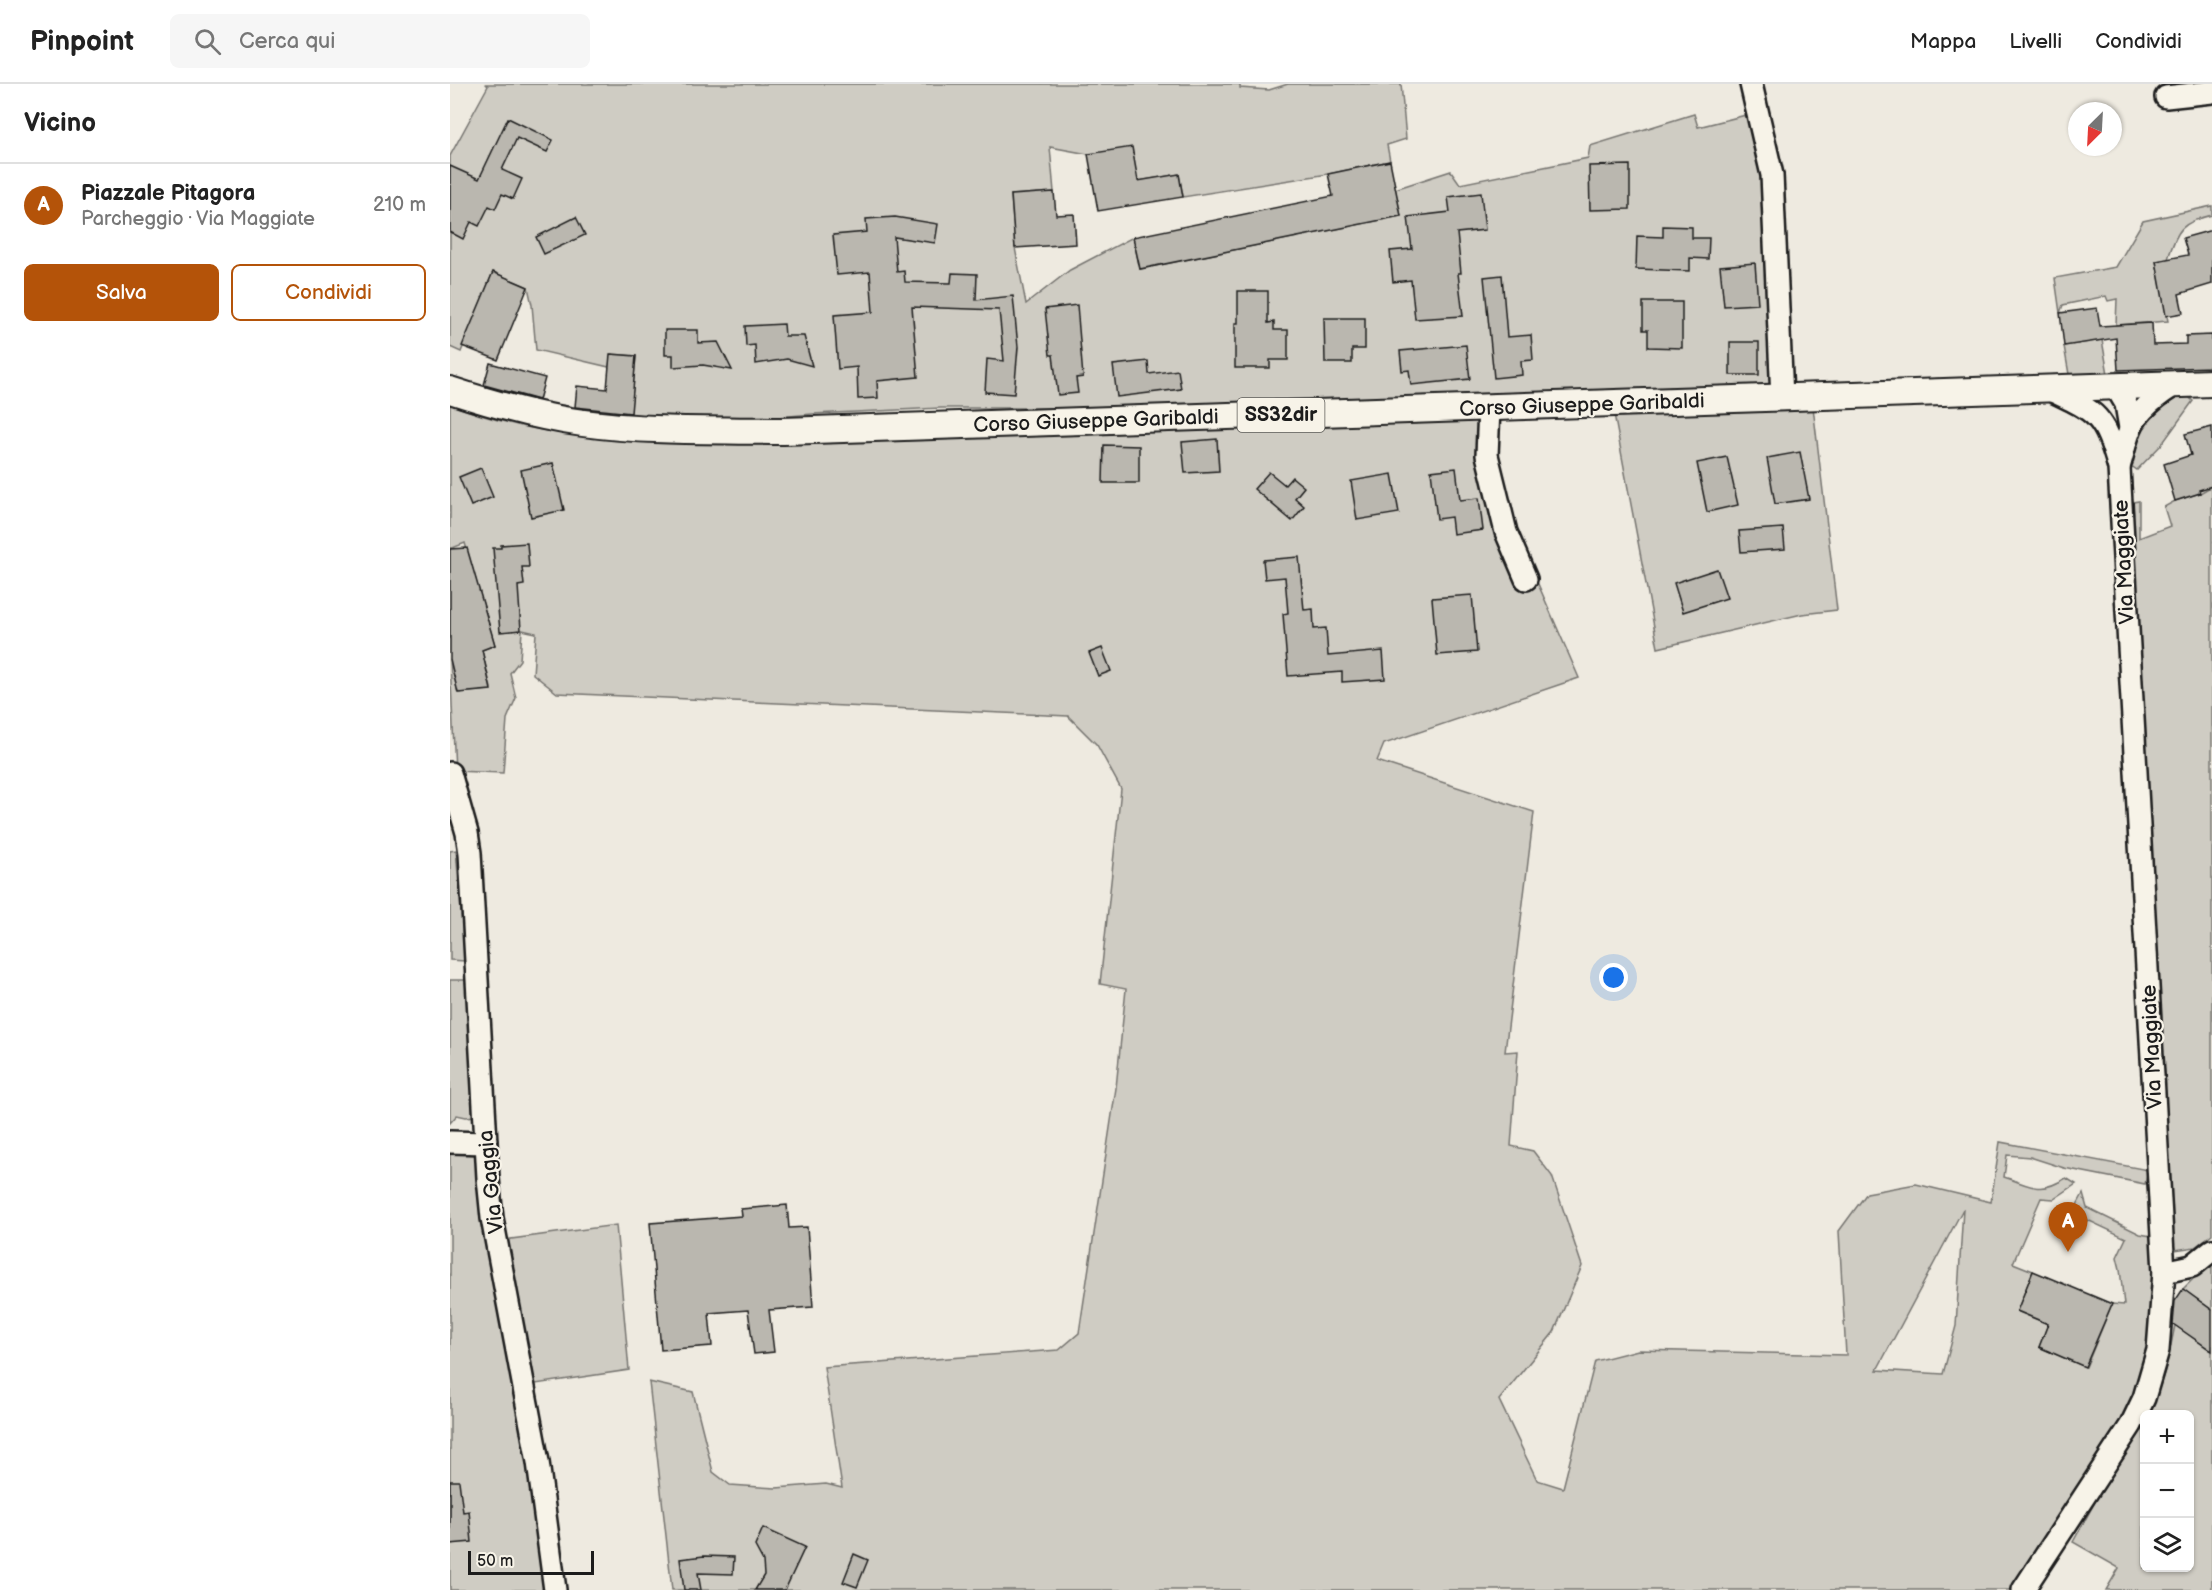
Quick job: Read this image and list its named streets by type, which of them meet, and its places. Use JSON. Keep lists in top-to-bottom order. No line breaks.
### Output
{"streets":{"main road":["Corso Giuseppe Garibaldi","SS32dir"],"street":["Via Maggiate","Via Gaggia"]},"crossings":[["Corso Giuseppe Garibaldi","Via Maggiate"]],"scale_bar":"50 m","north":"bottom left","page":{"header":"Pinpoint","search":"Cerca qui","nav":["Mappa","Livelli","Condividi"],"heading":"Vicino","list":[{"mark":"A","name":"Piazzale Pitagora","note":"Parcheggio · Via Maggiate","value":"210 m"}],"buttons":["Salva","Condividi"],"pins":"A","map_buttons":["+","−"],"scale":"50 m"}}
